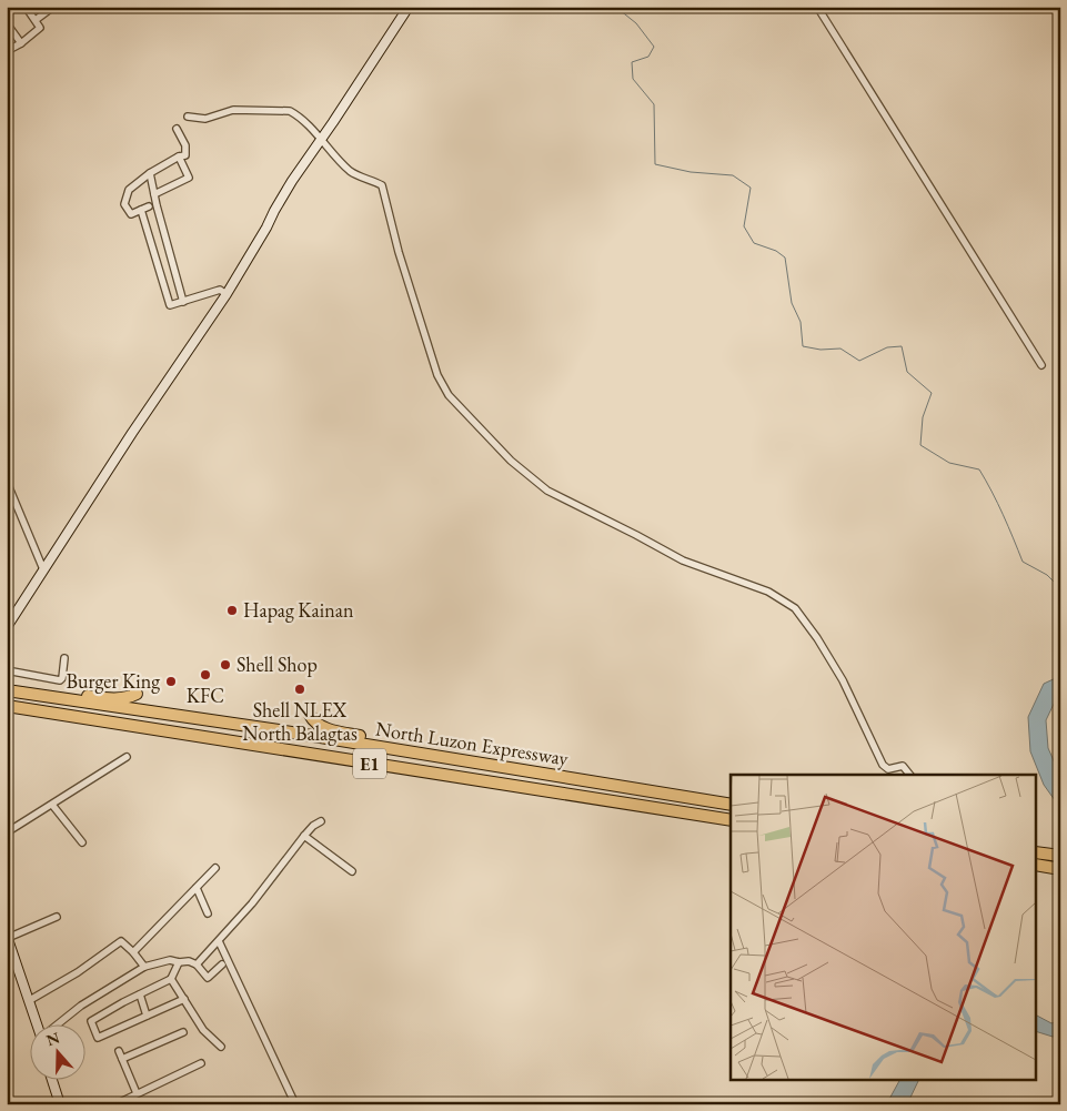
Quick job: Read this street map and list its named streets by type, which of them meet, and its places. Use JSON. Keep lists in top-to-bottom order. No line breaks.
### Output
{"streets":{"highway":["North Luzon Expressway","E1"]},"places":["Hapag Kainan","Shell Shop","KFC","Burger King","Shell NLEX North Balagtas"],"north":"top"}
